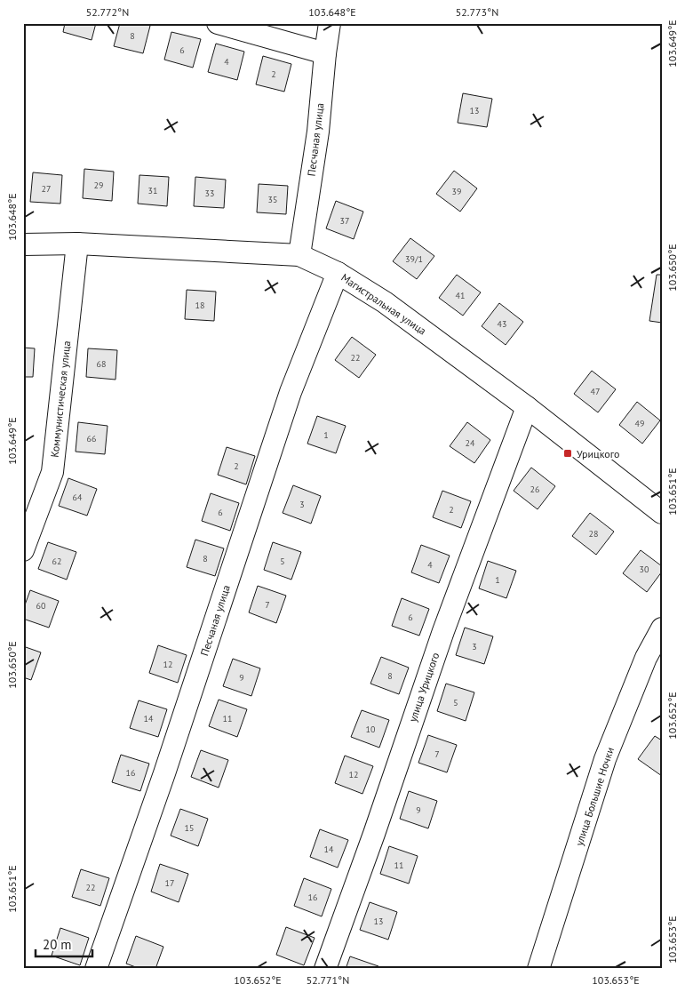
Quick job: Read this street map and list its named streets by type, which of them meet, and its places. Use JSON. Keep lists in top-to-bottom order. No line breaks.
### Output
{"streets":{"street":["Песчаная улица","Магистральная улица","Коммунистическая улица","улица Урицкого","улица Большие Ночки"]},"crossings":[["Песчаная улица","Магистральная улица"],["Магистральная улица","Коммунистическая улица"],["Магистральная улица","улица Урицкого"]],"places":{"transit":["Урицкого"]},"house_numbers":["8","6","4","2","13","29","27","31","39","33","35","37","39/1","41","18","43","22","68","47","49","1","66","24","2","26","64","3","2","6","28","8","62","5","4","30","1","7","60","6","3","12","8","9","5","14","11","10","7","16","12","9","15","14","11","17","22","16","13"],"scale_bar":"20 m","coordinates":["52.772°N","103.648°E","52.773°N","103.649°E","103.650°E","103.651°E","103.652°E","103.653°E","52.771°N"]}
